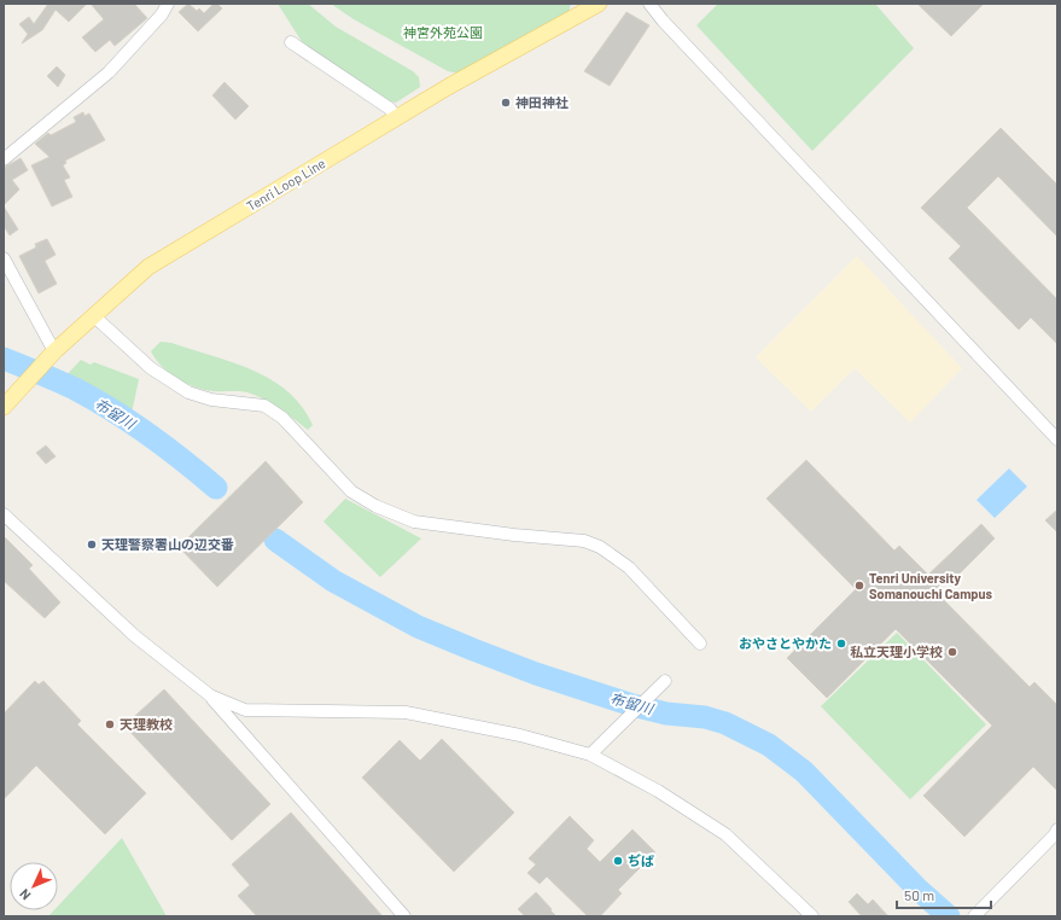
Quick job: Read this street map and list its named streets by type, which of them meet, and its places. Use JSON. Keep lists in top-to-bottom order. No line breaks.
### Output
{"streets":{"main road":["Tenri Loop Line"]},"water":["布留川"],"parks":["神宮外苑公園"],"places":["神田神社","天理警察署山の辺交番","Tenri University Somanouchi Campus","おやさとやかた","私立天理小学校","天理教校","ぢば"],"scale_bar":"50 m","north":"bottom left"}
